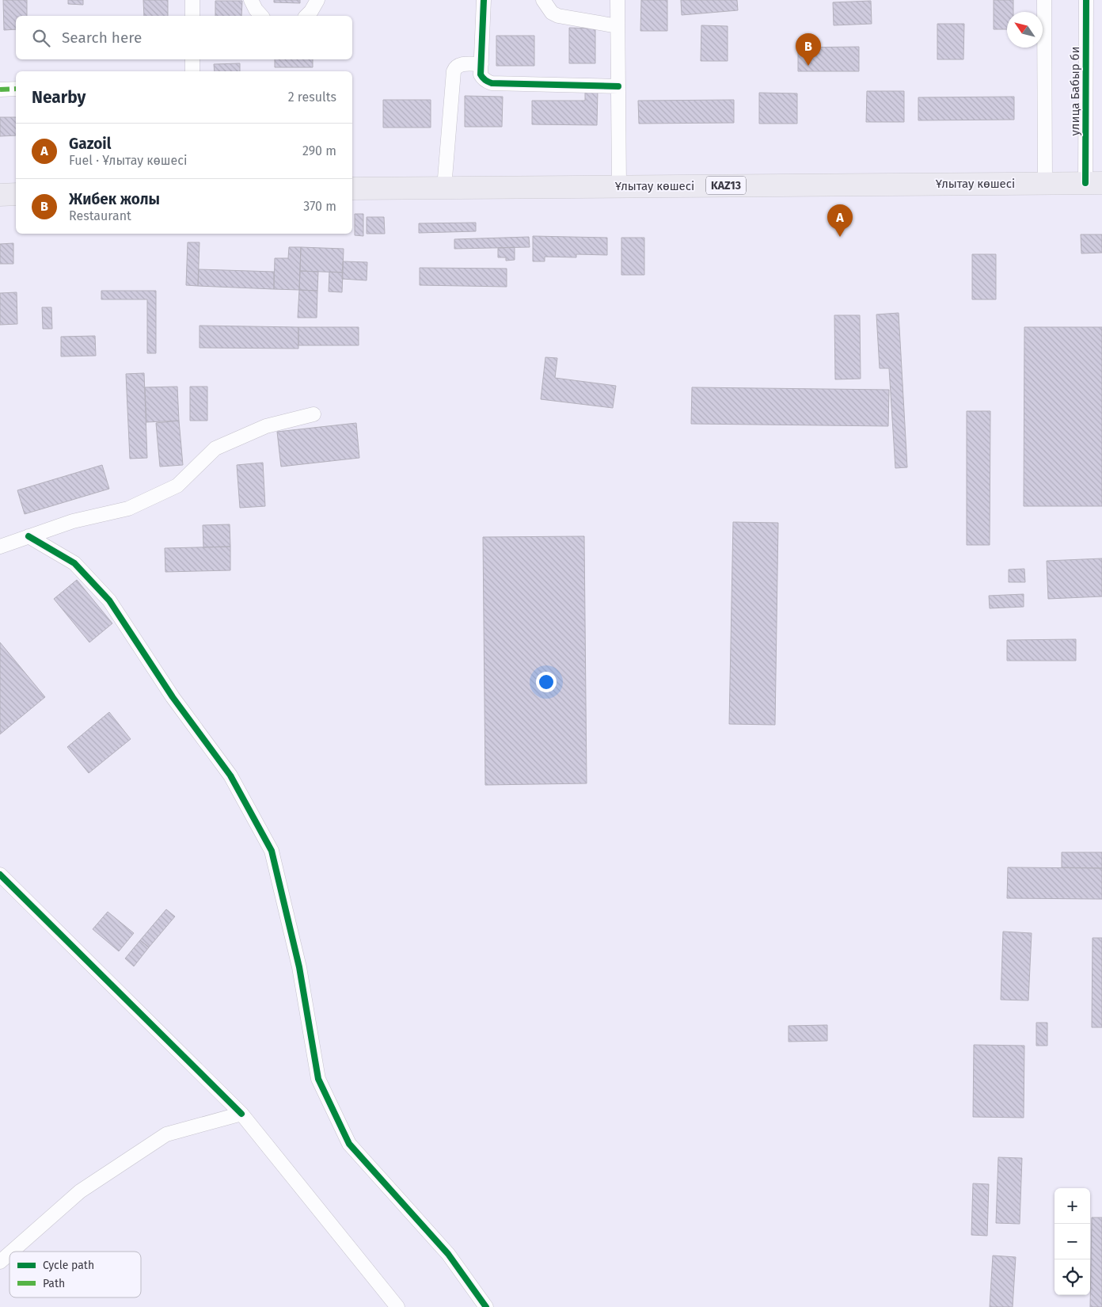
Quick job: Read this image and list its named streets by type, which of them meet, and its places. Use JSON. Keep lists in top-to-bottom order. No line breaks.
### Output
{"streets":{"main road":["Ұлытау көшесі","KAZ13"],"street":["улица Бабыр би"]},"crossings":[["улица Бабыр би","Ұлытау көшесі"]],"legend":["Cycle path","Path"],"north":"top left","page":{"search":"Search here","pins":["B","A"],"heading":["Nearby","2 results"],"list":[{"mark":"A","name":"Gazoil","note":"Fuel · Ұлытау көшесі","value":"290 m"},{"mark":"B","name":"Жибек жолы","note":"Restaurant","value":"370 m"}],"map_buttons":["+","−"]}}
